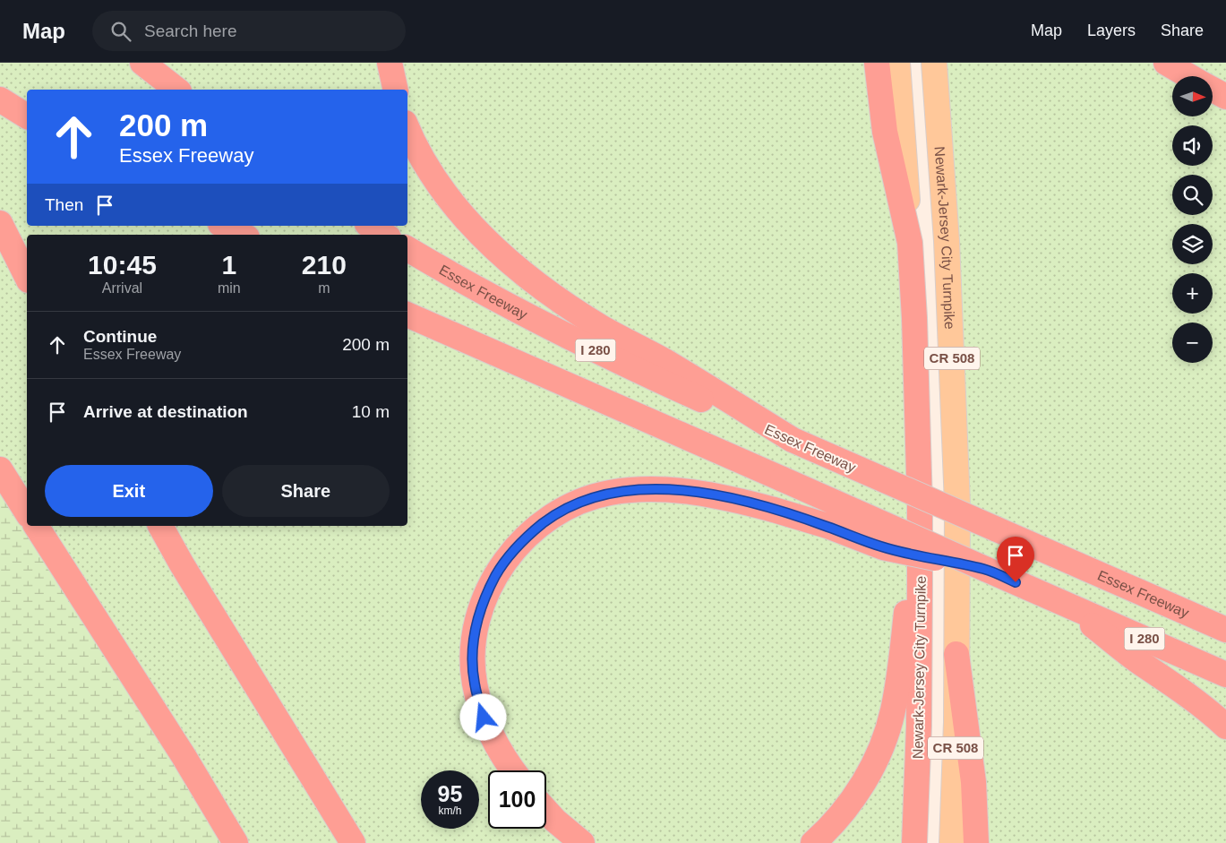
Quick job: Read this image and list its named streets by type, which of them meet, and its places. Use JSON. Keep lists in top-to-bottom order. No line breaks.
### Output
{"streets":{"highway":["Newark-Jersey City Turnpike","Essex Freeway","I 280","CR 508"]},"north":"right","page":{"header":"Map","search":"Search here","nav":["Map","Layers","Share"],"map_buttons":["+","−"],"turn":["200 m","Essex Freeway"],"then":"Then","eta":["10:45","Arrival","1","min","210","m"],"list":[{"name":"Continue","note":"Essex Freeway","value":"200 m"},{"name":"Arrive at destination","value":"10 m"}],"buttons":["Exit","Share"],"speed":"95 km/h","limit":"100"}}
